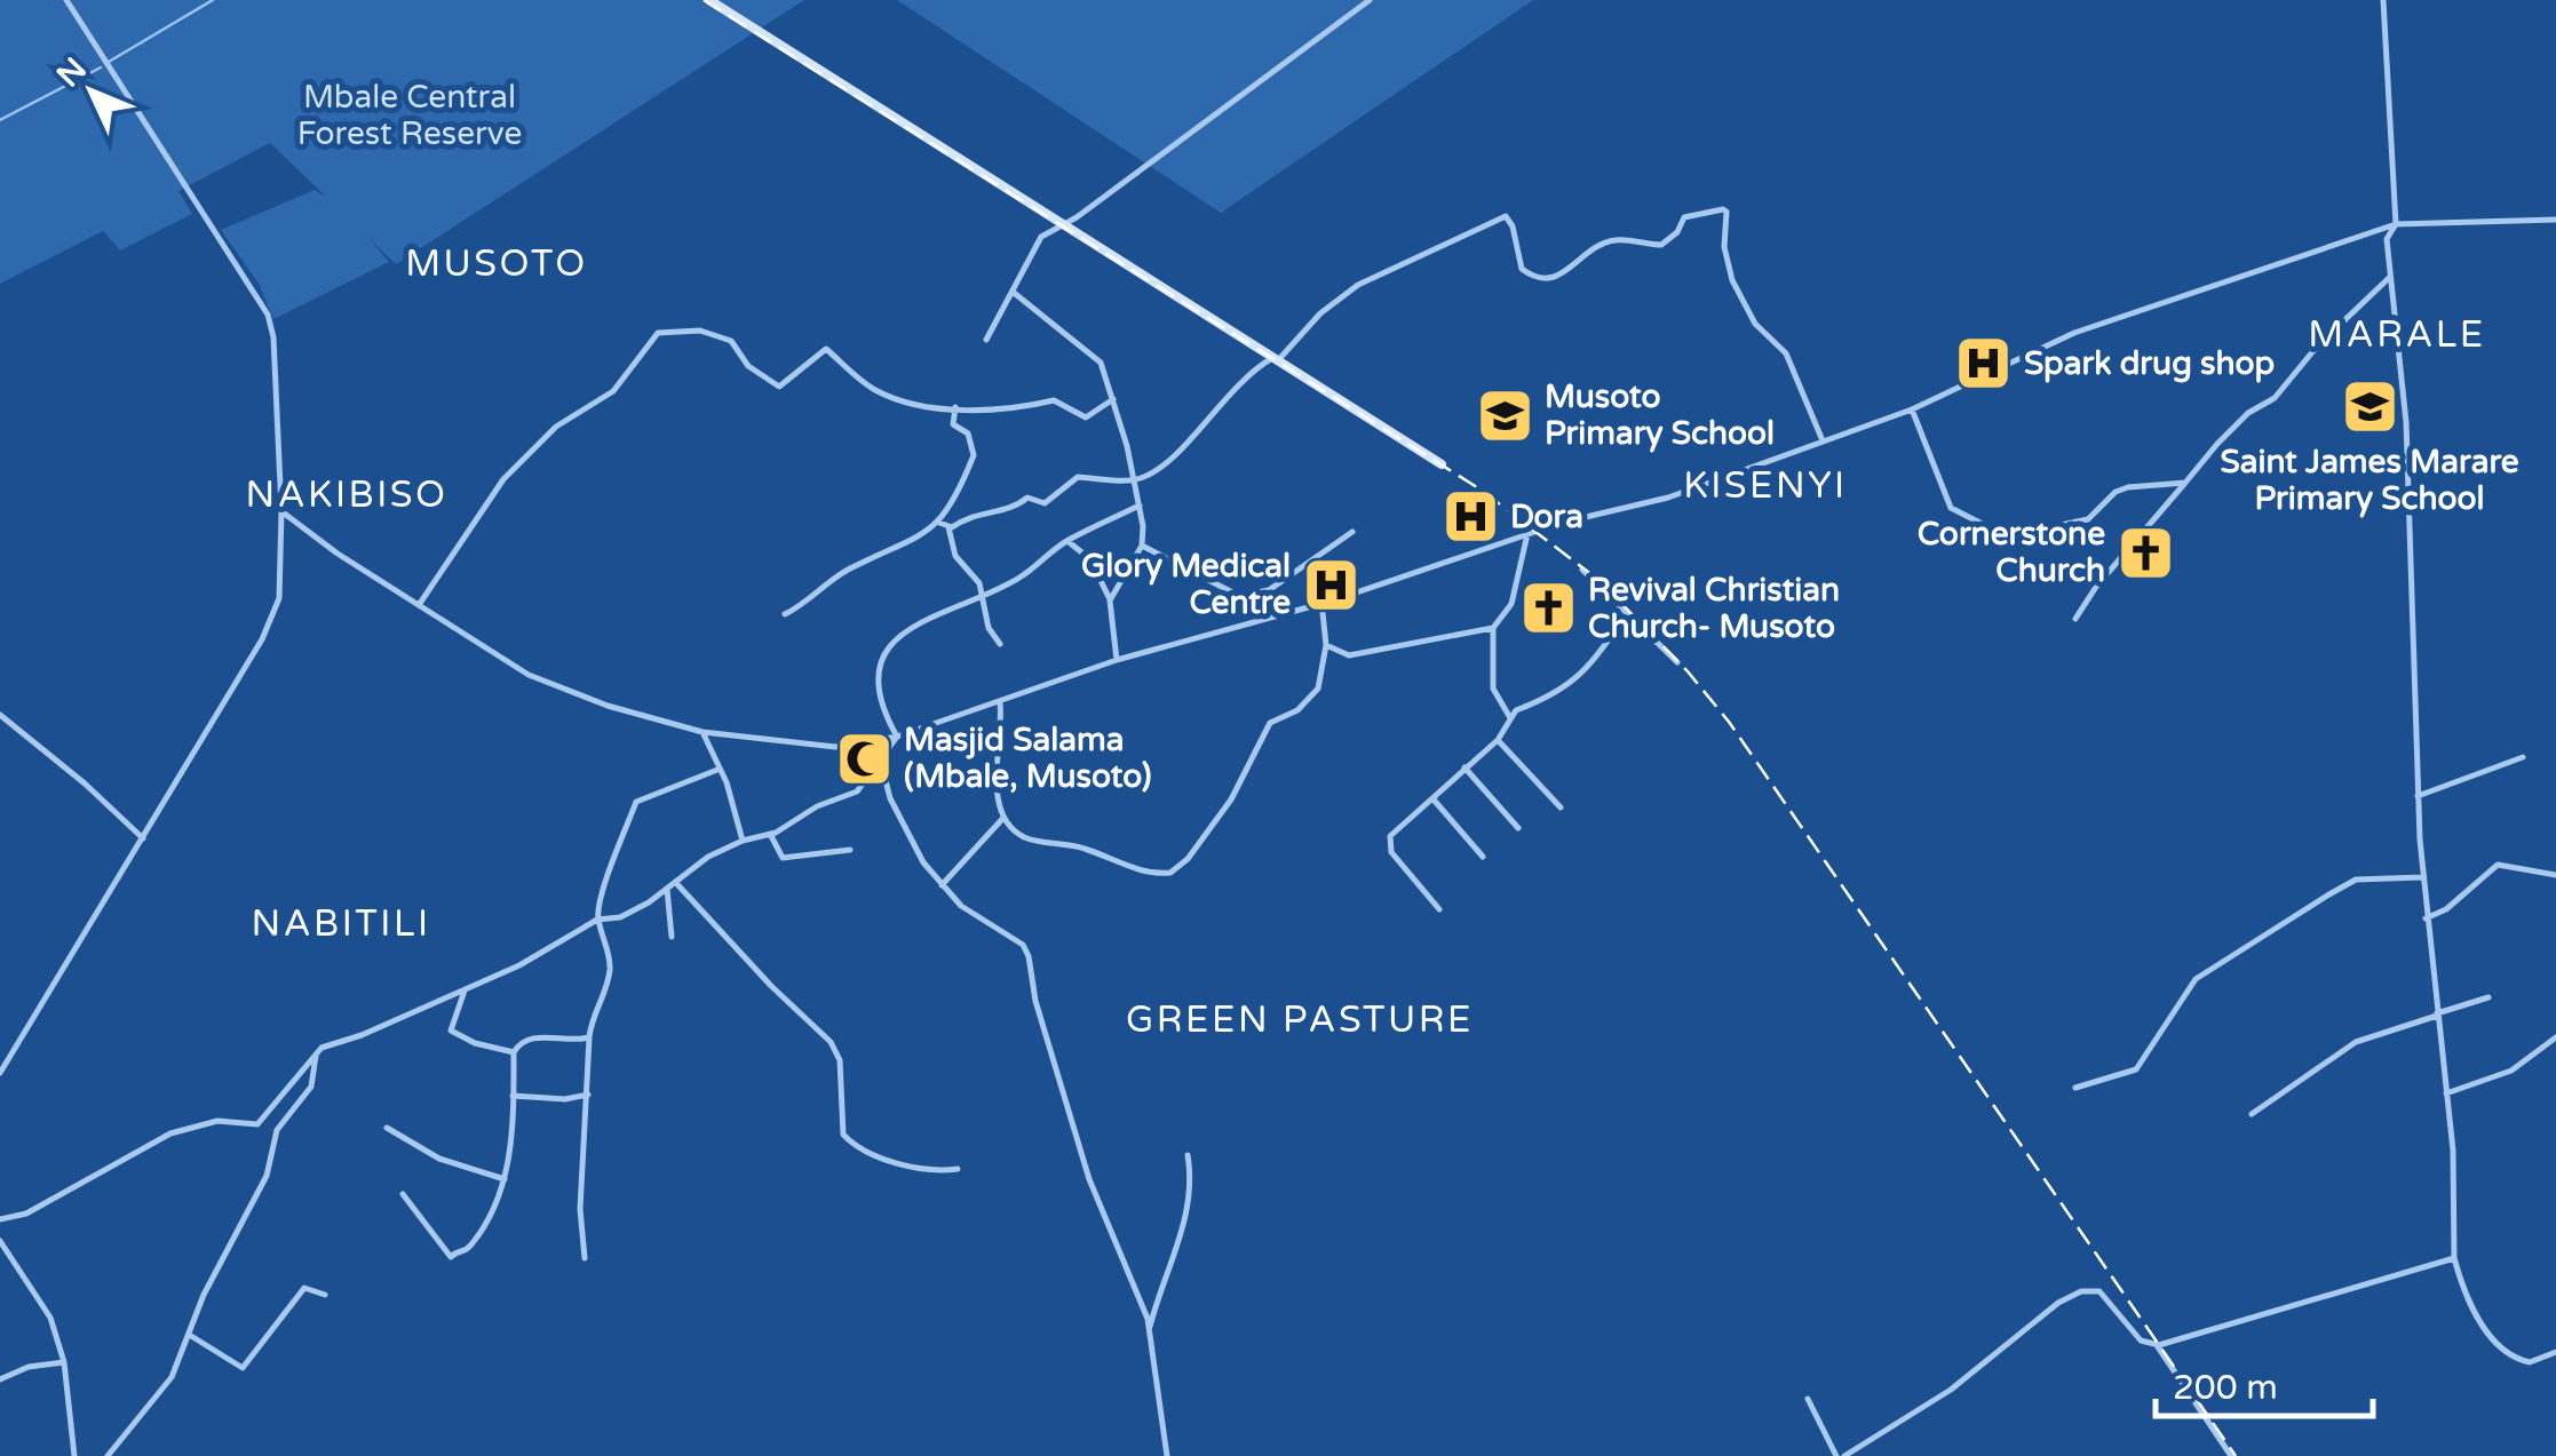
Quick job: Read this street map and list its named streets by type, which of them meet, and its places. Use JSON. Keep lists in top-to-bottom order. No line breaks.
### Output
{"districts":["MUSOTO","MARALE","KISENYI","NAKIBISO","NABITILI","GREEN PASTURE"],"parks":["Mbale Central Forest Reserve"],"places":{"hospital":["Spark drug shop","Dora","Glory Medical Centre"],"school or university":["Saint James Marare Primary School","Musoto Primary School"],"church":["Cornerstone Church","Revival Christian Church- Musoto"],"mosque":["Masjid Salama (Mbale, Musoto)"]},"scale_bar":"200 m","north":"top left"}
